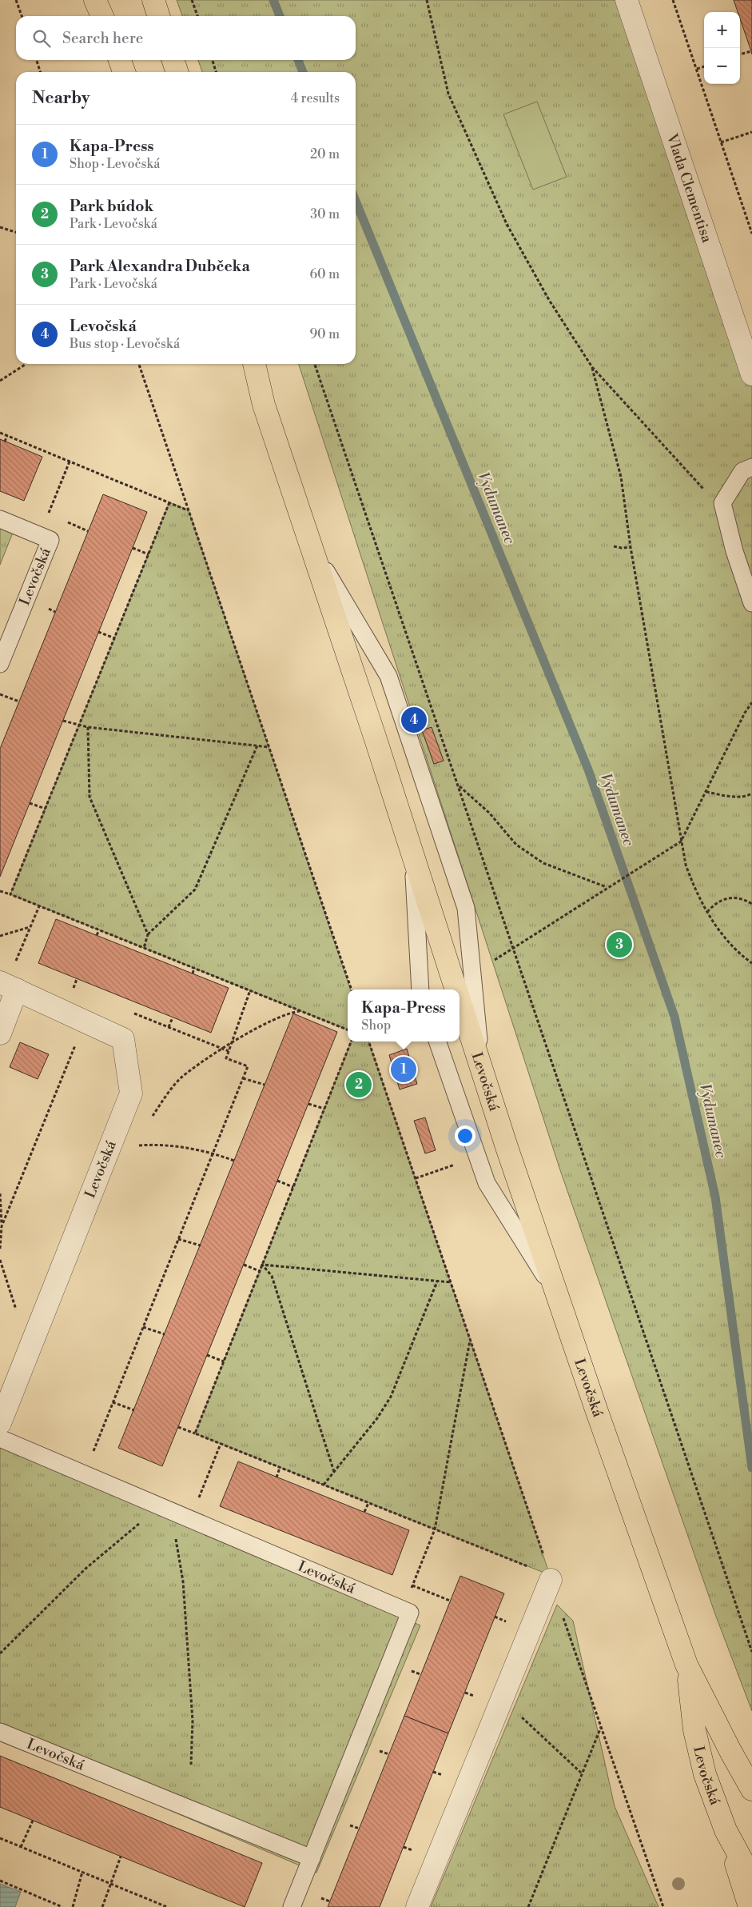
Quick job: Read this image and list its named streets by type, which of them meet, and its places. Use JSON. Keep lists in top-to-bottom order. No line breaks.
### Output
{"streets":{"main road":["Levočská"],"street":["Vlada Clementisa"]},"water":["Vydumanec"],"page":{"map_buttons":["+","−"],"search":"Search here","heading":["Nearby","4 results"],"list":[{"mark":"1","name":"Kapa-Press","note":"Shop · Levočská","value":"20 m"},{"mark":"2","name":"Park búdok","note":"Park · Levočská","value":"30 m"},{"mark":"3","name":"Park Alexandra Dubčeka","note":"Park · Levočská","value":"60 m"},{"mark":"4","name":"Levočská","note":"Bus stop · Levočská","value":"90 m"}],"pins":["4","3","1","2"],"popup":["Kapa-Press","Shop"]}}
